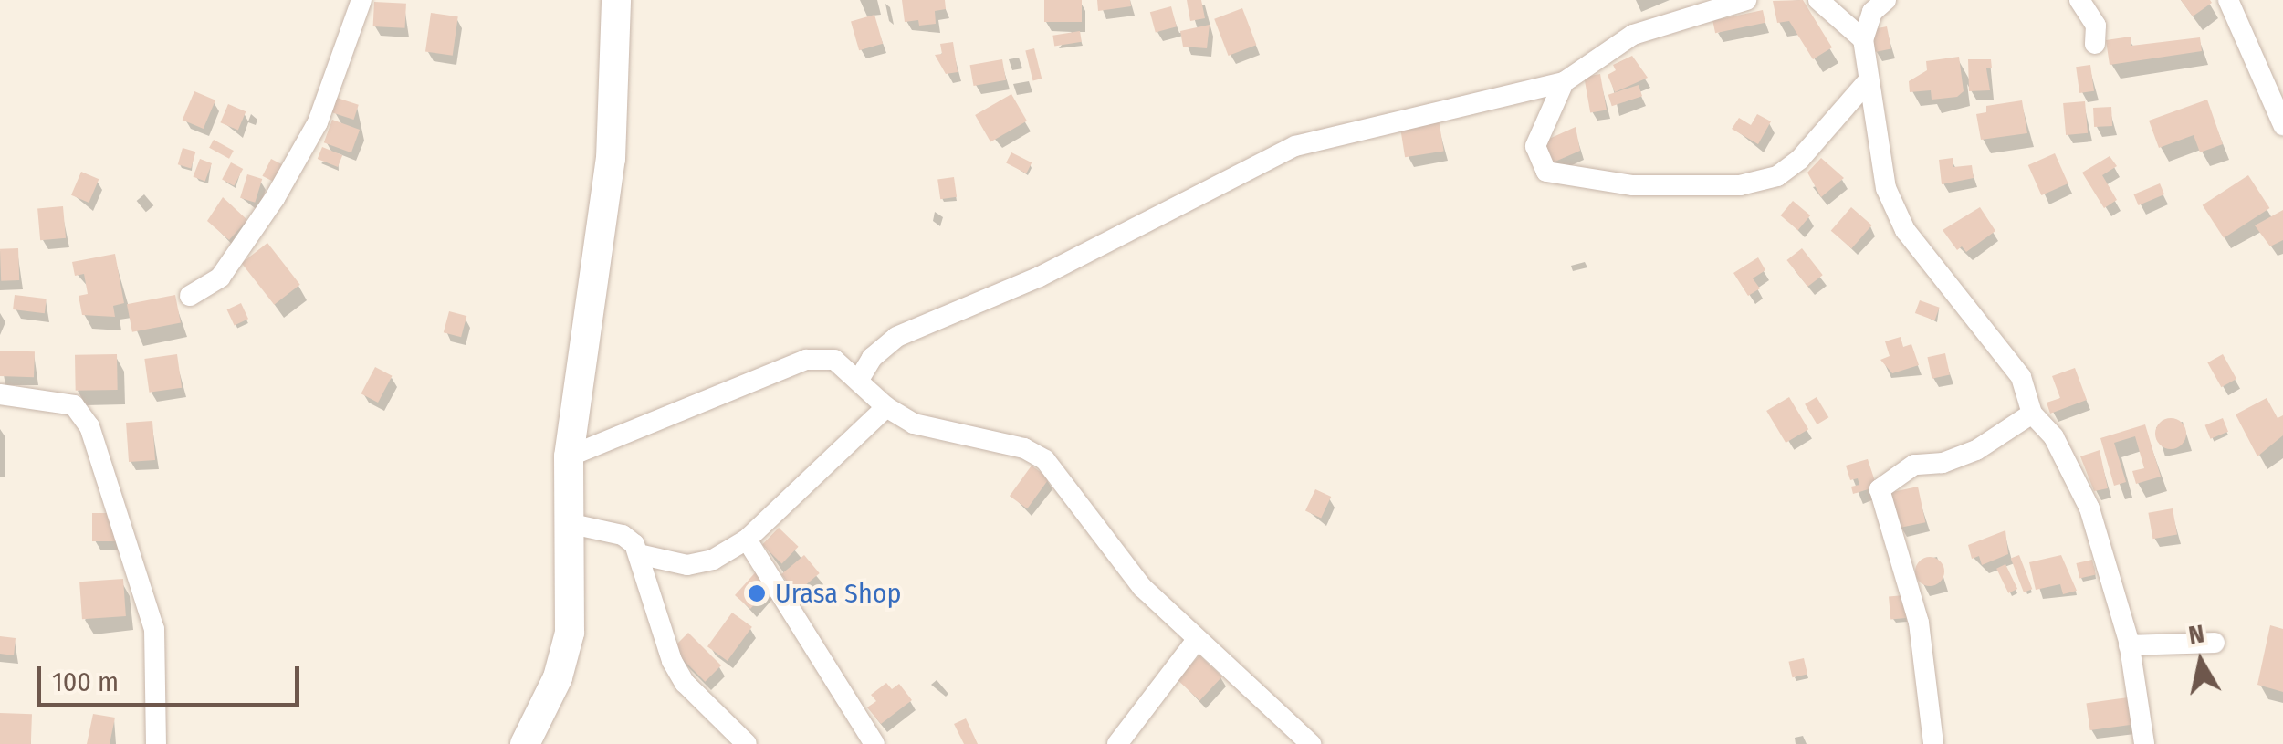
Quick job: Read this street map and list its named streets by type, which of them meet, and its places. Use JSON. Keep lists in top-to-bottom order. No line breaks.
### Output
{"places":["Urasa Shop"],"scale_bar":"100 m","north":"top"}
